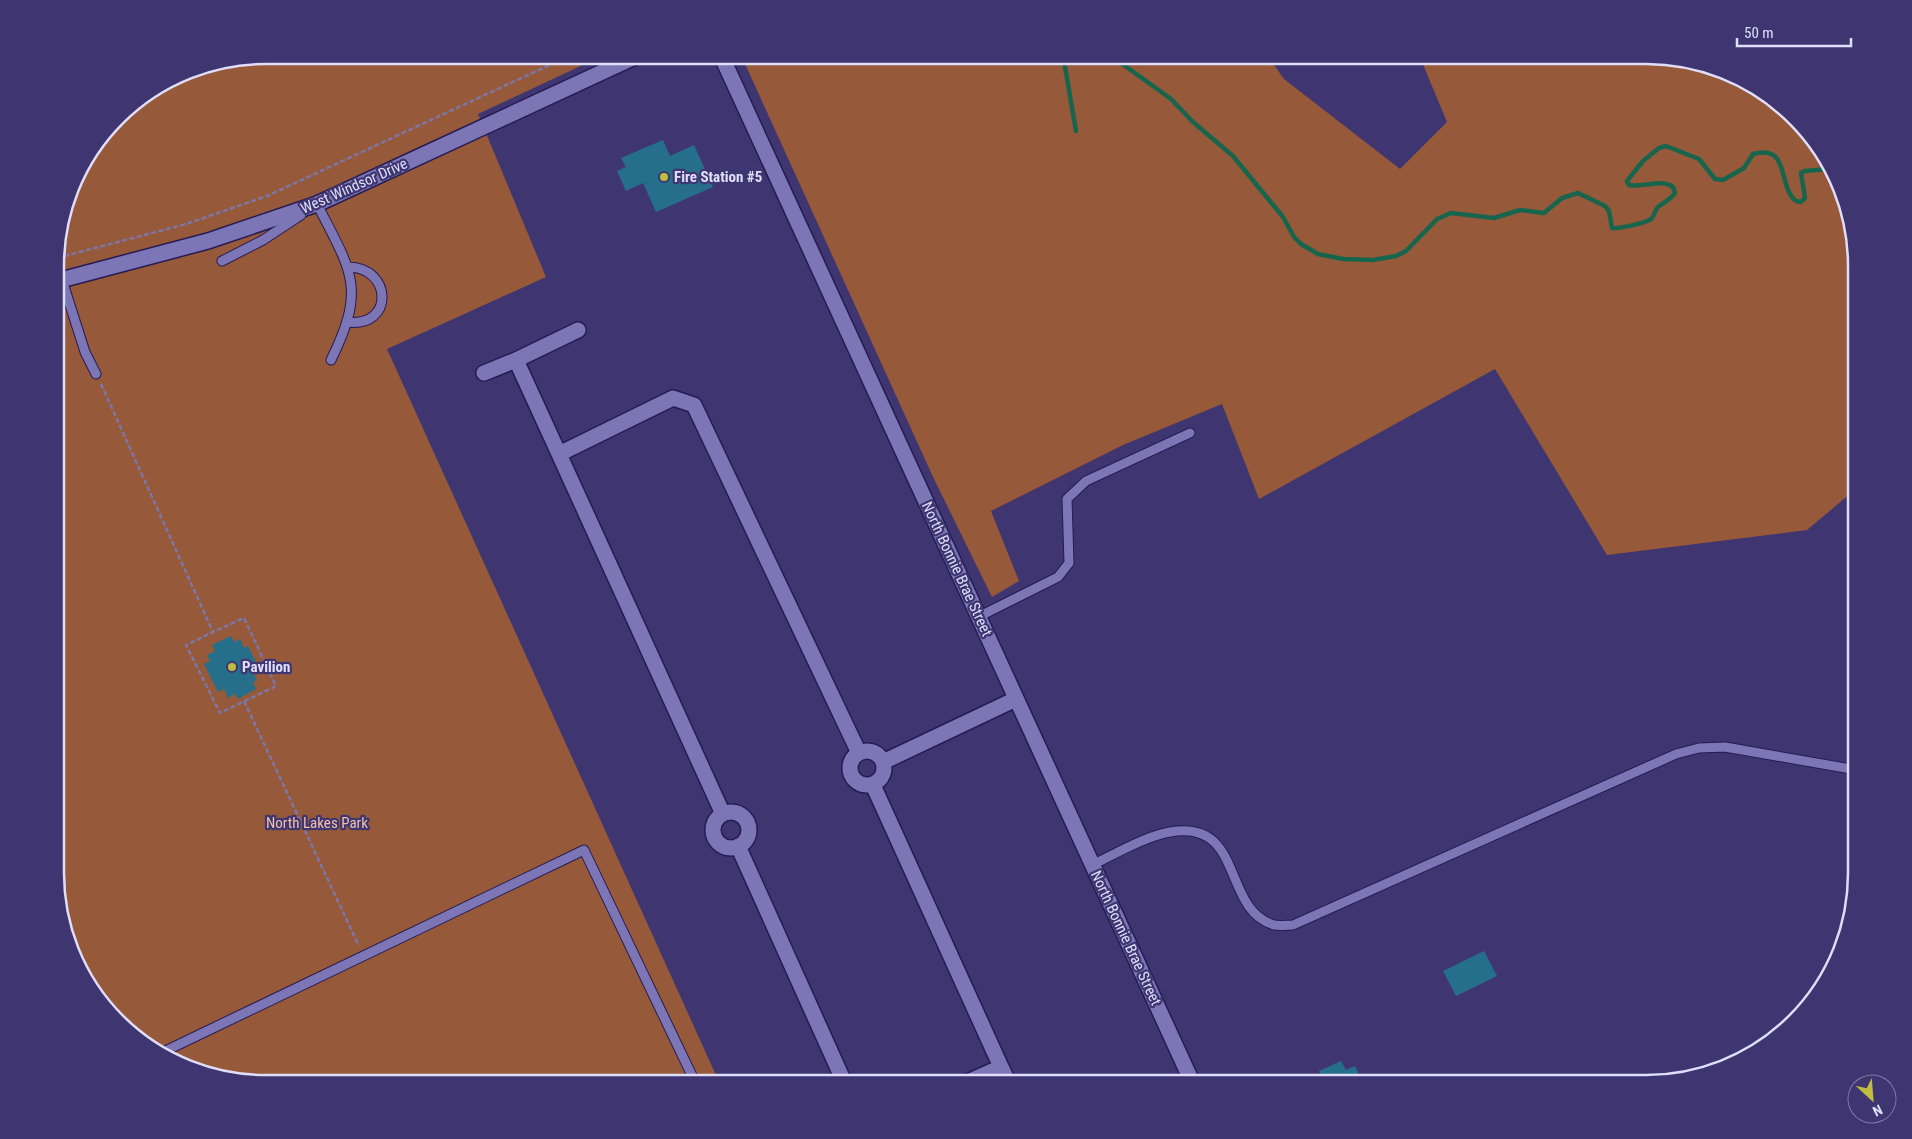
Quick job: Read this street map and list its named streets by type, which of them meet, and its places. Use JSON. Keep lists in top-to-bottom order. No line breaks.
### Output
{"streets":{"street":["West Windsor Drive","North Bonnie Brae Street"]},"parks":["North Lakes Park"],"places":["Fire Station #5","Pavilion"],"scale_bar":"50 m","north":"bottom right"}
